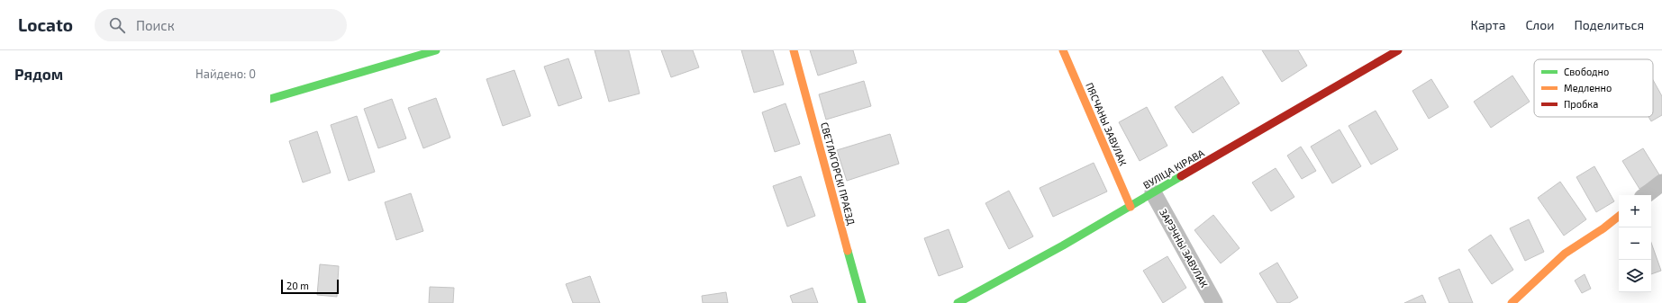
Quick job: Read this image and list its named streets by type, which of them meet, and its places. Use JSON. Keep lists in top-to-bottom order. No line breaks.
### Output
{"streets":{"street":["ПЯСЧАНЫ ЗАВУЛАК","ВУЛІЦА КІРАВА","СВЕТЛАГОРСКІ ПРАЕЗД","ЗАРЭЧНЫ ЗАВУЛАК"]},"crossings":[["ПЯСЧАНЫ ЗАВУЛАК","ВУЛІЦА КІРАВА"],["ВУЛІЦА КІРАВА","ЗАРЭЧНЫ ЗАВУЛАК"]],"legend":["Свободно","Медленно","Пробка"],"scale_bar":"20 m","page":{"header":"Locato","search":"Поиск","nav":["Карта","Слои","Поделиться"],"heading":["Рядом","Найдено: 0"],"map_buttons":["+","−"],"scale":"20 m"}}
